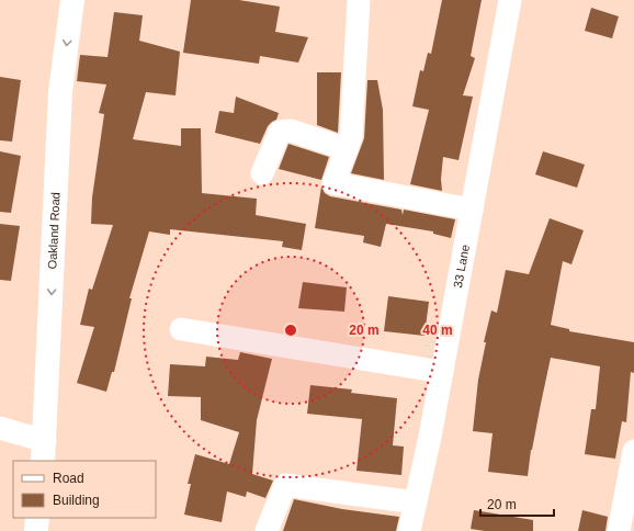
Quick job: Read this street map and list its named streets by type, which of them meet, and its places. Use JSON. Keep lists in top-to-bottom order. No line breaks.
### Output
{"streets":{"street":["Oakland Road","33 Lane"]},"one_way":["Oakland Road"],"legend":["Road","Building"],"scale_bar":"20 m","rings":["20 m","40 m"]}
